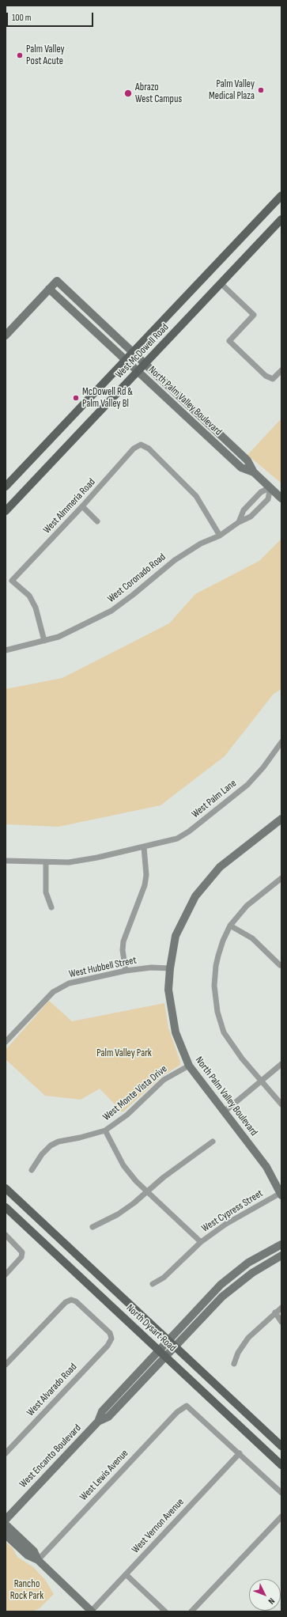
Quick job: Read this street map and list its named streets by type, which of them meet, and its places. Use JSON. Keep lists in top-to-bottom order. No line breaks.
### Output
{"streets":{"main road":["West McDowell Road","North Dysart Road"],"street":["North Palm Valley Boulevard","West Almmeria Road","West Coronado Road","West Palm Lane","West Hubbell Street","West Monte Vista Drive","West Cypress Street","West Alvarado Road","West Encanto Boulevard","West Lewis Avenue","West Vernon Avenue"]},"crossings":[["West McDowell Road","North Palm Valley Boulevard"],["North Palm Valley Boulevard","West Coronado Road"],["North Palm Valley Boulevard","West Hubbell Street"],["North Palm Valley Boulevard","West Monte Vista Drive"],["North Palm Valley Boulevard","West Cypress Street"],["West Almmeria Road","West Coronado Road"],["North Dysart Road","West Encanto Boulevard"],["West Lewis Avenue","West Vernon Avenue"]],"parks":["Palm Valley Park","Rancho Rock Park"],"places":["Palm Valley Post Acute","Palm Valley Medical Plaza","Abrazo West Campus","McDowell Rd & Palm Valley Bl"],"scale_bar":"100 m","north":"bottom right"}
